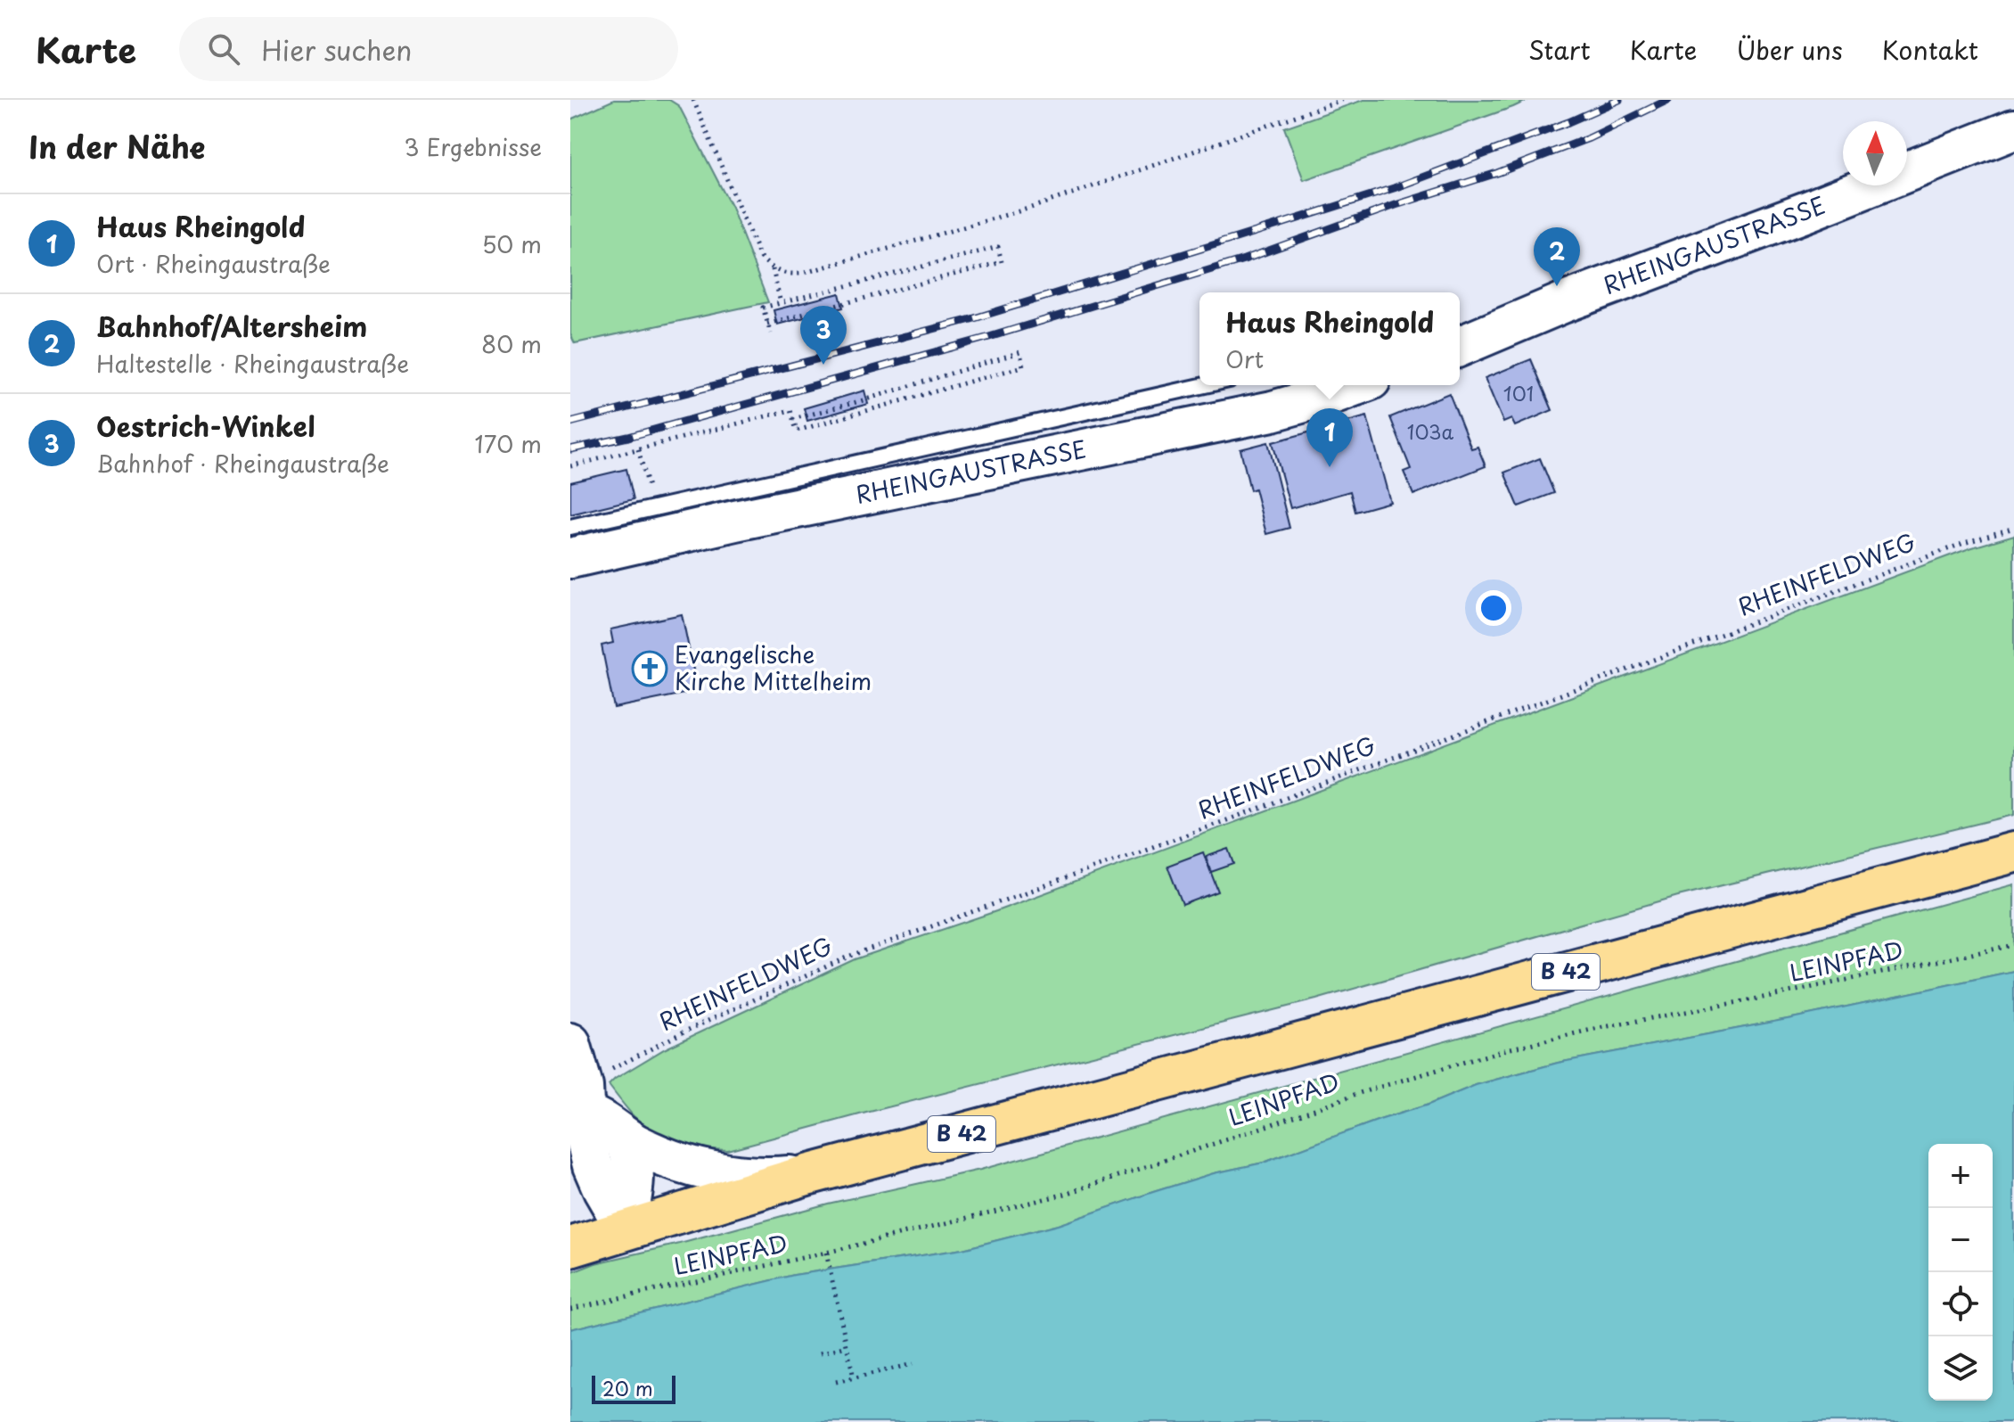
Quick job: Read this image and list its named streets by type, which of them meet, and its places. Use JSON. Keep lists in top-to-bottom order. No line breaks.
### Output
{"streets":{"main road":["RHEINGAUSTRASSE","B 42"],"path":["RHEINFELDWEG","LEINPFAD"]},"places":{"church":["Evangelische Kirche Mittelheim"]},"house_numbers":["101","103a"],"scale_bar":"20 m","north":"top","page":{"header":"Karte","search":"Hier suchen","nav":["Start","Karte","Über uns","Kontakt"],"heading":["In der Nähe","3 Ergebnisse"],"list":[{"mark":"1","name":"Haus Rheingold","note":"Ort · Rheingaustraße","value":"50 m"},{"mark":"2","name":"Bahnhof/Altersheim","note":"Haltestelle · Rheingaustraße","value":"80 m"},{"mark":"3","name":"Oestrich-Winkel","note":"Bahnhof · Rheingaustraße","value":"170 m"}],"pins":["2","3","1"],"popup":["Haus Rheingold","Ort"],"map_buttons":["+","−"],"scale":"20 m"}}
